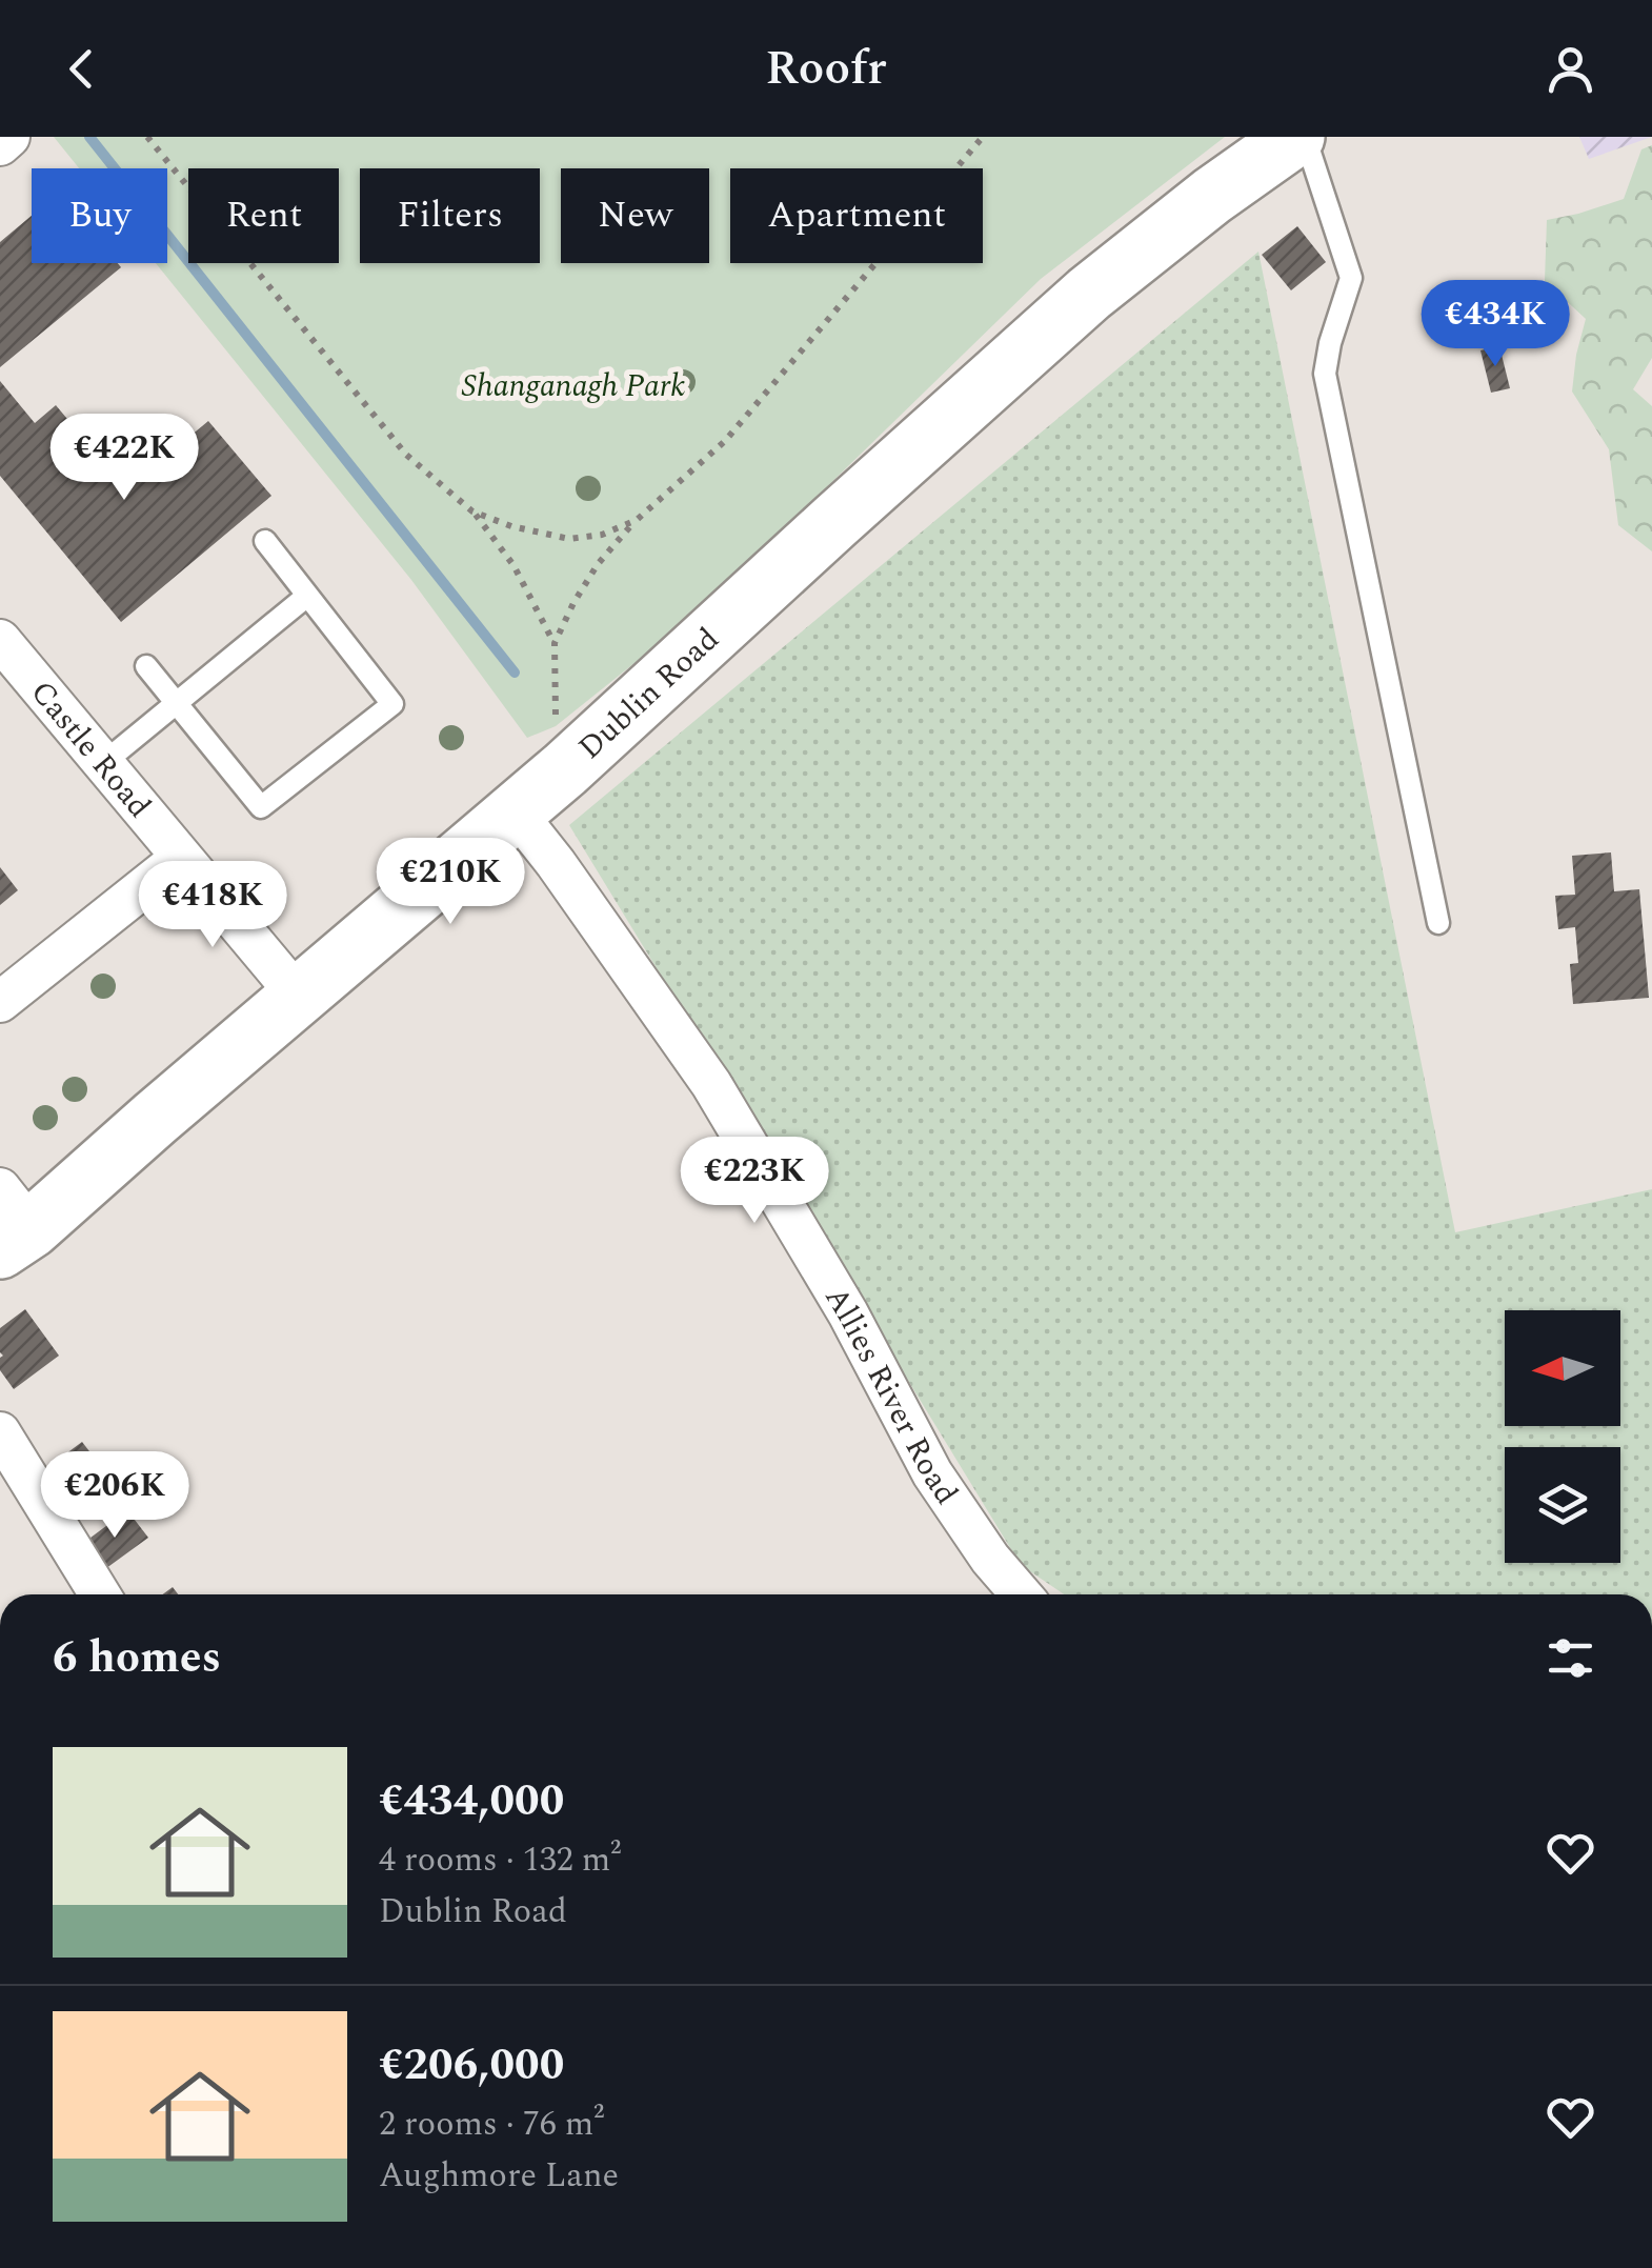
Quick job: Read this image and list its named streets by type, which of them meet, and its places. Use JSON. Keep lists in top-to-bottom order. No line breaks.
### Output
{"streets":{"main road":["Dublin Road"],"street":["Castle Road","Allies River Road"]},"crossings":[["Dublin Road","Castle Road"],["Dublin Road","Allies River Road"]],"parks":["Shanganagh Park"],"north":"left","page":{"header":"Roofr","chip":["Buy","Rent","Filters","New","Apartment"],"price":["€434K","€422K","€210K","€418K","€223K","€206K"],"heading":"6 homes","list":[{"name":"€434,000","note":"4 rooms · 132 m² · Dublin Road"},{"name":"€206,000","note":"2 rooms · 76 m² · Aughmore Lane"}]}}
